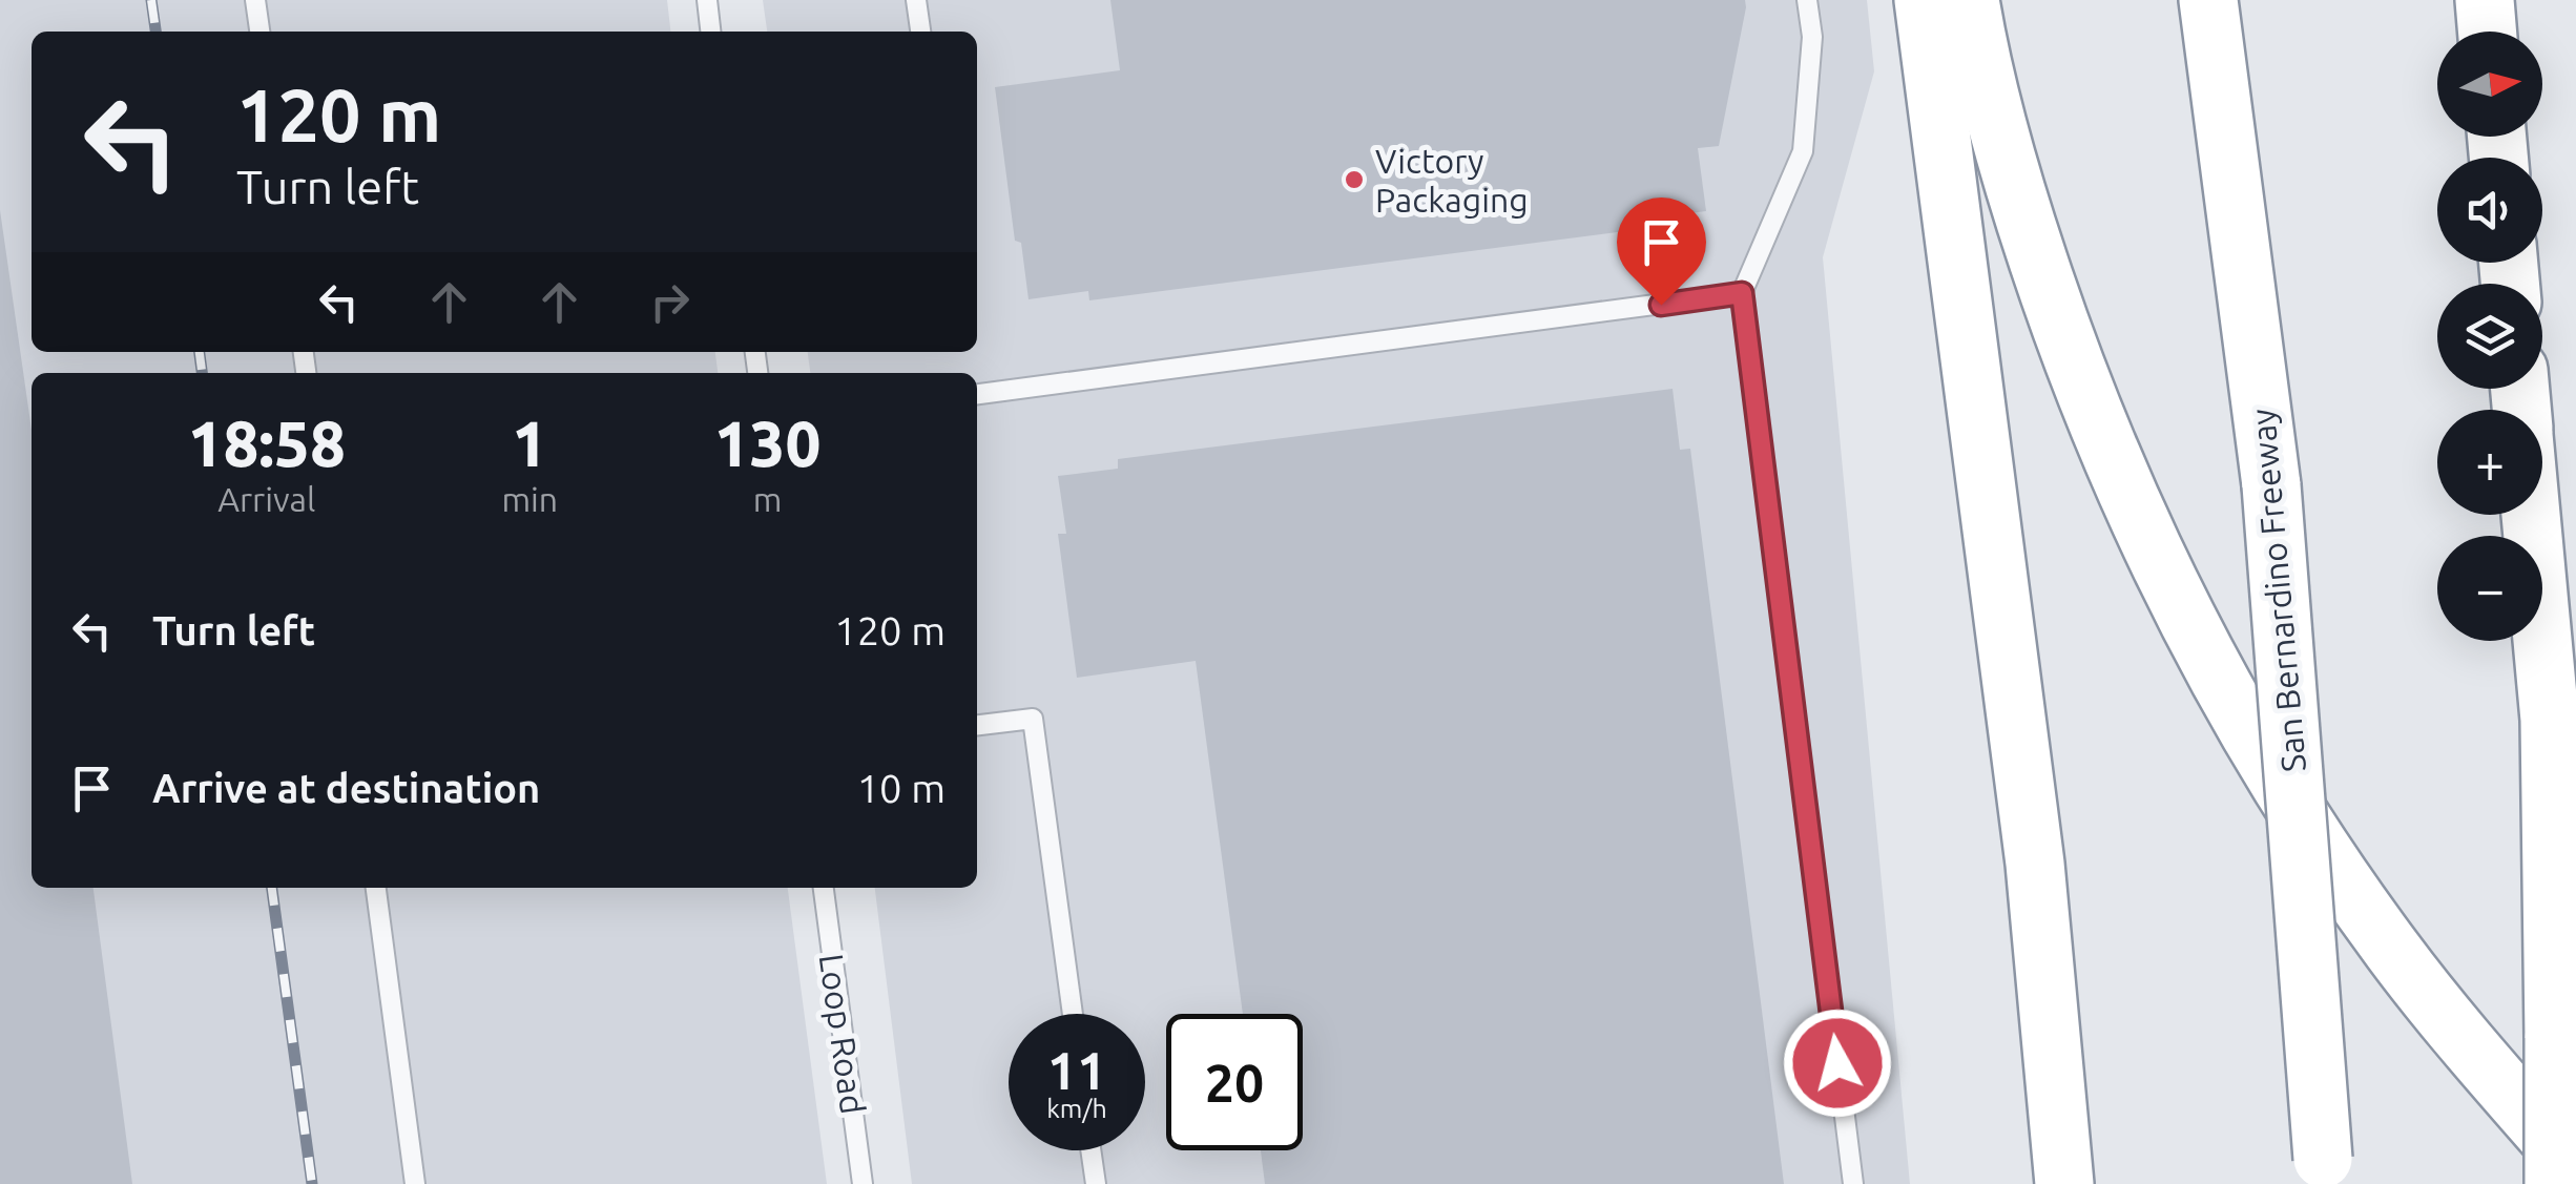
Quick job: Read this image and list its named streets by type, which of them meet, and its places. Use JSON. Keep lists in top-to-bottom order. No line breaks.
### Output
{"streets":{"highway":["San Bernardino Freeway"],"lane":["Loop Road"]},"places":["Victory Packaging"],"north":"right","page":{"map_buttons":["+","−"],"turn":["120 m","Turn left"],"eta":["18:58","Arrival","1","min","130","m"],"list":[{"name":"Turn left","value":"120 m"},{"name":"Arrive at destination","value":"10 m"}],"speed":"11 km/h","limit":"20"}}
